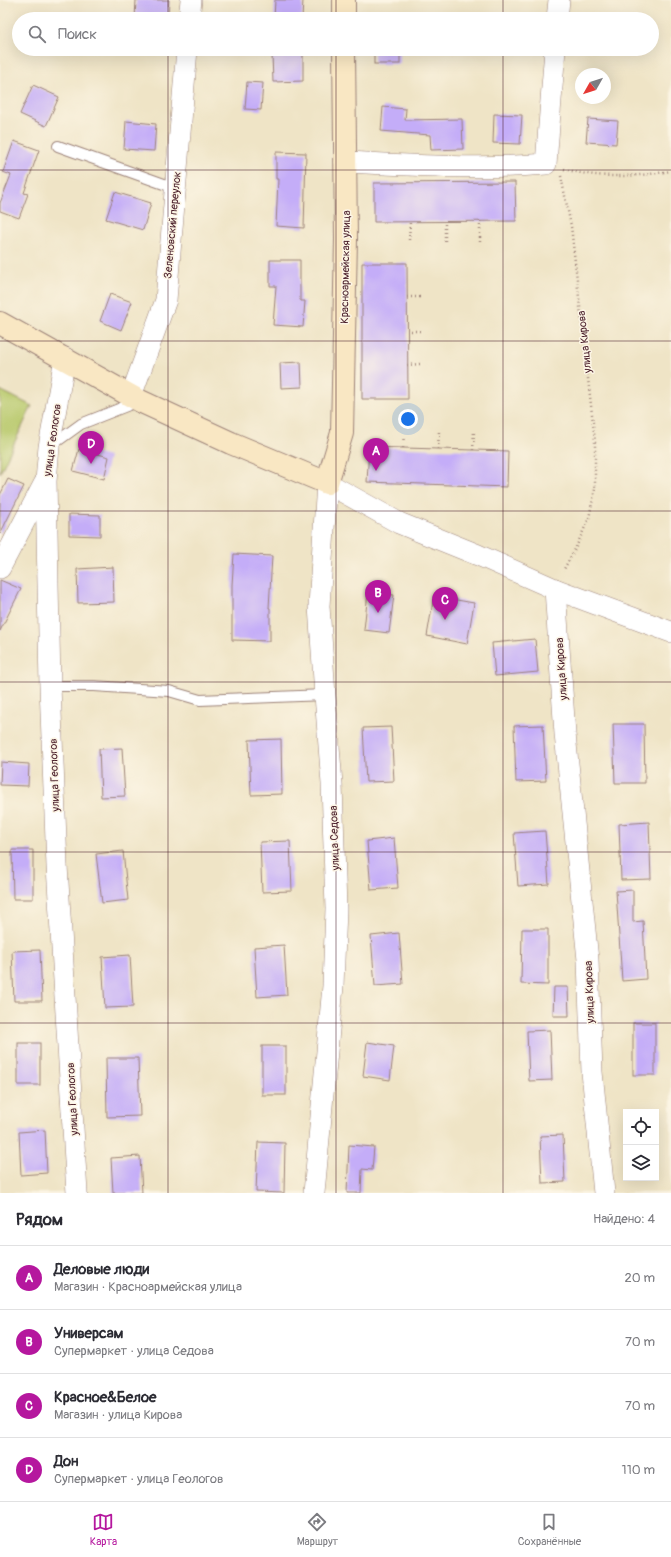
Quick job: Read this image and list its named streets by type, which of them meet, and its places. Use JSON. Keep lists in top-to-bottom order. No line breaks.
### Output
{"streets":{"street":["Зеленовский переулок","Красноармейская улица","улица Кирова","улица Геологов","улица Седова"]},"crossings":[["Красноармейская улица","улица Седова"]],"north":"bottom left","page":{"search":"Поиск","pins":["D","A","B","C"],"heading":["Рядом","Найдено: 4"],"list":[{"mark":"A","name":"Деловые люди","note":"Магазин · Красноармейская улица","value":"20 m"},{"mark":"B","name":"Универсам","note":"Супермаркет · улица Седова","value":"70 m"},{"mark":"C","name":"Красное&Белое","note":"Магазин · улица Кирова","value":"70 m"},{"mark":"D","name":"Дон","note":"Супермаркет · улица Геологов","value":"110 m"}],"nav":["Карта","Маршрут","Сохранённые"]}}
